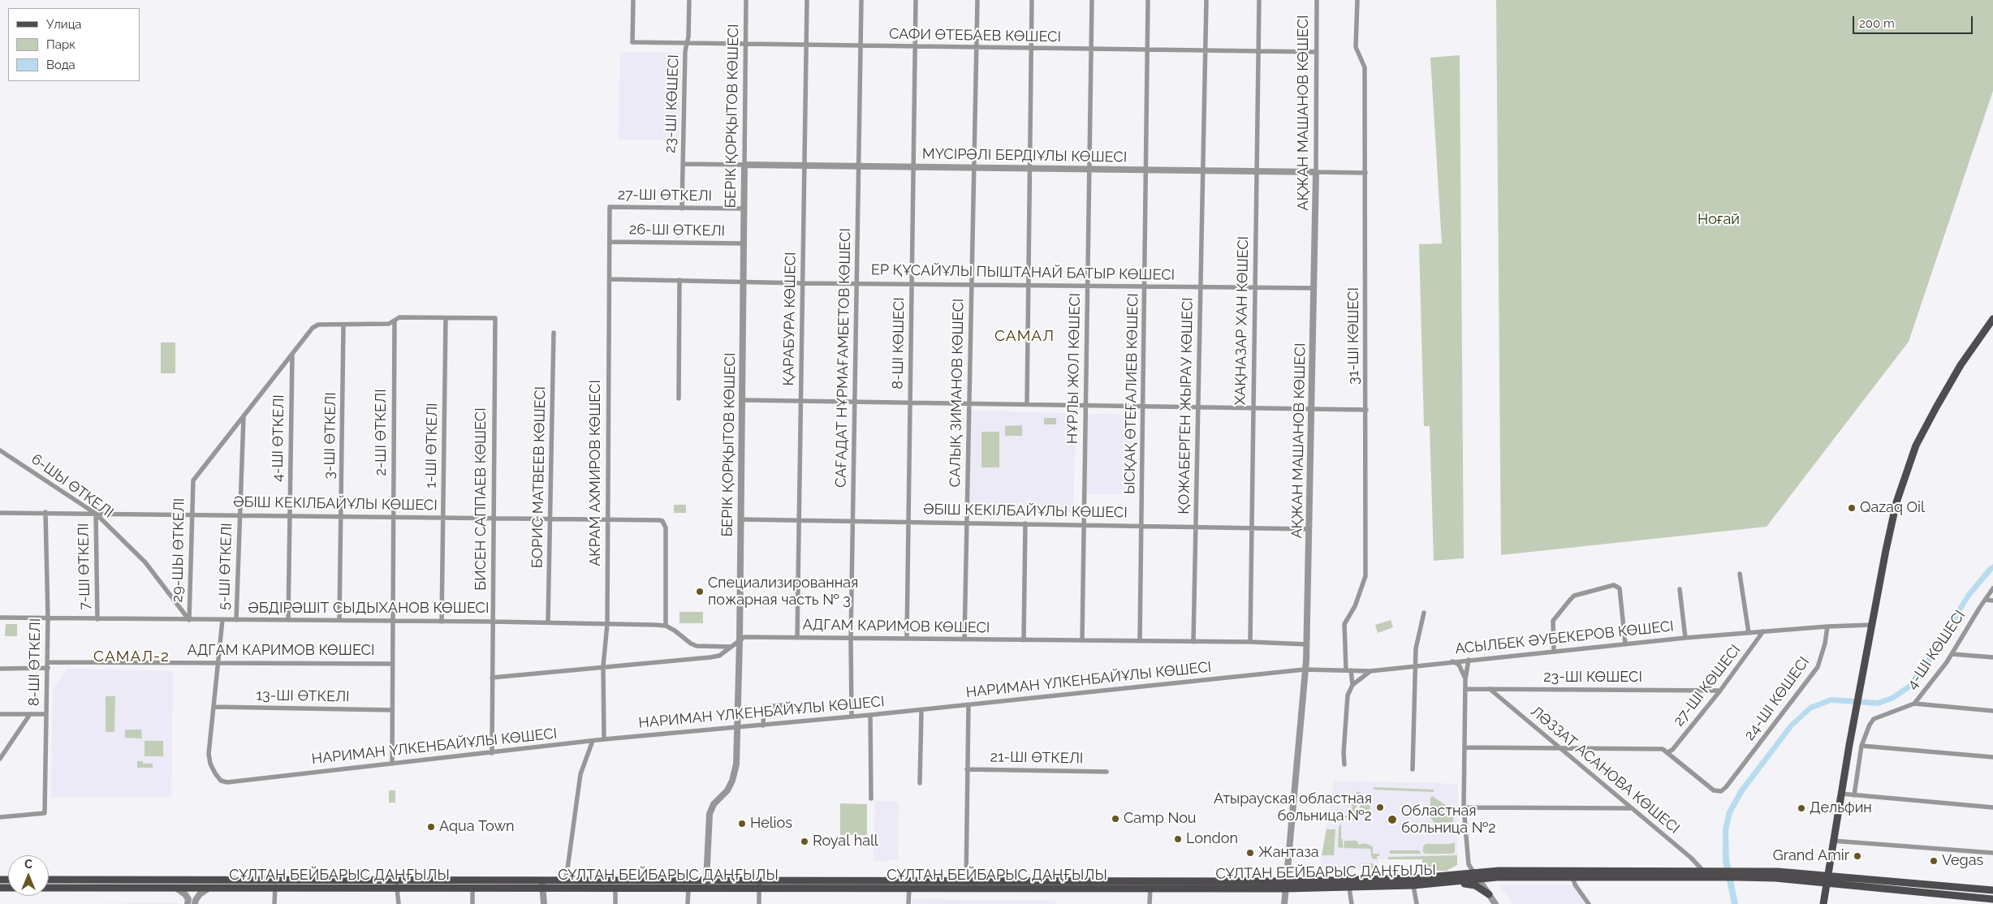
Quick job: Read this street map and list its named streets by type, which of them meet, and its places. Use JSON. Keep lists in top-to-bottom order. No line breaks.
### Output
{"streets":{"main road":["СҰЛТАН БЕЙБАРЫС ДАҢҒЫЛЫ"],"street":["САФИ ӨТЕБАЕВ КӨШЕСІ","23-ШI КӨШЕСI","АҚЖАН МАШАНОВ КӨШЕСІ","БЕРІК ҚОРҚЫТОВ КӨШЕСІ","МҮСІРӘЛІ БЕРДІҰЛЫ КӨШЕСІ","27-ШІ ӨТКЕЛІ","26-ШІ ӨТКЕЛІ","ЕР ҚҰСАЙҰЛЫ ПЫШТАНАЙ БАТЫР КӨШЕСІ","ҚАРАБУРА КӨШЕСІ","ХАҚНАЗАР ХАН КӨШЕСІ","31-ШІ КӨШЕСІ","8-ШI КӨШЕСI","САҒАДАТ НҰРМАҒАМБЕТОВ КӨШЕСІ","НҰРЛЫ ЖОЛ КӨШЕСІ","САЛЫҚ ЗИМАНОВ КӨШЕСІ","ЫСҚАҚ ӨТЕҒАЛИЕВ КӨШЕСІ","ҚОЖАБЕРГЕН ЖЫРАУ КӨШЕСІ","2-ШІ ӨТКЕЛІ","3-ШІ ӨТКЕЛІ","4-ШІ ӨТКЕЛІ","1-ШІ ӨТКЕЛІ","АКРАМ АХМИРОВ КӨШЕСІ","БОРИС МАТВЕЕВ КӨШЕСІ","6-ШЫ ӨТКЕЛІ","БИСЕН САППАЕВ КӨШЕСІ","ӘБІШ КЕКІЛБАЙҰЛЫ КӨШЕСІ","29-ШЫ ӨТКЕЛІ","7-ШІ ӨТКЕЛІ","5-ШІ ӨТКЕЛІ","ӘБДІРӘШІТ СЫДЫХАНОВ КӨШЕСІ","АДГАМ КАРИМОВ КӨШЕСІ","АСЫЛБЕК ӘУБЕКЕРОВ КӨШЕСІ","4-ШІ КӨШЕСІ","8-ШІ ӨТКЕЛІ","23-ШІ КӨШЕСІ","НАРИМАН ҮЛКЕНБАЙҰЛЫ КӨШЕСІ","27-ШІ КӨШЕСІ","13-ШІ ӨТКЕЛІ","24-ШІ КӨШЕСІ","21-ШІ ӨТКЕЛІ","ЛӘЗЗАТ АСАНОВА КӨШЕСІ"]},"crossings":[["САФИ ӨТЕБАЕВ КӨШЕСІ","23-ШI КӨШЕСI"],["САФИ ӨТЕБАЕВ КӨШЕСІ","АҚЖАН МАШАНОВ КӨШЕСІ"],["САФИ ӨТЕБАЕВ КӨШЕСІ","БЕРІК ҚОРҚЫТОВ КӨШЕСІ"],["САФИ ӨТЕБАЕВ КӨШЕСІ","ҚАРАБУРА КӨШЕСІ"],["САФИ ӨТЕБАЕВ КӨШЕСІ","ХАҚНАЗАР ХАН КӨШЕСІ"],["САФИ ӨТЕБАЕВ КӨШЕСІ","8-ШI КӨШЕСI"],["САФИ ӨТЕБАЕВ КӨШЕСІ","САҒАДАТ НҰРМАҒАМБЕТОВ КӨШЕСІ"],["САФИ ӨТЕБАЕВ КӨШЕСІ","НҰРЛЫ ЖОЛ КӨШЕСІ"],["САФИ ӨТЕБАЕВ КӨШЕСІ","САЛЫҚ ЗИМАНОВ КӨШЕСІ"],["САФИ ӨТЕБАЕВ КӨШЕСІ","ЫСҚАҚ ӨТЕҒАЛИЕВ КӨШЕСІ"],["САФИ ӨТЕБАЕВ КӨШЕСІ","ҚОЖАБЕРГЕН ЖЫРАУ КӨШЕСІ"],["23-ШI КӨШЕСI","МҮСІРӘЛІ БЕРДІҰЛЫ КӨШЕСІ"],["23-ШI КӨШЕСI","27-ШІ ӨТКЕЛІ"],["АҚЖАН МАШАНОВ КӨШЕСІ","МҮСІРӘЛІ БЕРДІҰЛЫ КӨШЕСІ"],["АҚЖАН МАШАНОВ КӨШЕСІ","ЕР ҚҰСАЙҰЛЫ ПЫШТАНАЙ БАТЫР КӨШЕСІ"],["АҚЖАН МАШАНОВ КӨШЕСІ","ӘБІШ КЕКІЛБАЙҰЛЫ КӨШЕСІ"],["АҚЖАН МАШАНОВ КӨШЕСІ","АДГАМ КАРИМОВ КӨШЕСІ"],["АҚЖАН МАШАНОВ КӨШЕСІ","АСЫЛБЕК ӘУБЕКЕРОВ КӨШЕСІ"],["АҚЖАН МАШАНОВ КӨШЕСІ","НАРИМАН ҮЛКЕНБАЙҰЛЫ КӨШЕСІ"],["АҚЖАН МАШАНОВ КӨШЕСІ","СҰЛТАН БЕЙБАРЫС ДАҢҒЫЛЫ"],["БЕРІК ҚОРҚЫТОВ КӨШЕСІ","МҮСІРӘЛІ БЕРДІҰЛЫ КӨШЕСІ"],["БЕРІК ҚОРҚЫТОВ КӨШЕСІ","27-ШІ ӨТКЕЛІ"],["БЕРІК ҚОРҚЫТОВ КӨШЕСІ","26-ШІ ӨТКЕЛІ"],["БЕРІК ҚОРҚЫТОВ КӨШЕСІ","ЕР ҚҰСАЙҰЛЫ ПЫШТАНАЙ БАТЫР КӨШЕСІ"],["БЕРІК ҚОРҚЫТОВ КӨШЕСІ","ӘБІШ КЕКІЛБАЙҰЛЫ КӨШЕСІ"],["БЕРІК ҚОРҚЫТОВ КӨШЕСІ","АДГАМ КАРИМОВ КӨШЕСІ"],["БЕРІК ҚОРҚЫТОВ КӨШЕСІ","НАРИМАН ҮЛКЕНБАЙҰЛЫ КӨШЕСІ"],["БЕРІК ҚОРҚЫТОВ КӨШЕСІ","СҰЛТАН БЕЙБАРЫС ДАҢҒЫЛЫ"],["МҮСІРӘЛІ БЕРДІҰЛЫ КӨШЕСІ","ҚАРАБУРА КӨШЕСІ"],["МҮСІРӘЛІ БЕРДІҰЛЫ КӨШЕСІ","ХАҚНАЗАР ХАН КӨШЕСІ"],["МҮСІРӘЛІ БЕРДІҰЛЫ КӨШЕСІ","31-ШІ КӨШЕСІ"],["МҮСІРӘЛІ БЕРДІҰЛЫ КӨШЕСІ","8-ШI КӨШЕСI"],["МҮСІРӘЛІ БЕРДІҰЛЫ КӨШЕСІ","САҒАДАТ НҰРМАҒАМБЕТОВ КӨШЕСІ"],["МҮСІРӘЛІ БЕРДІҰЛЫ КӨШЕСІ","НҰРЛЫ ЖОЛ КӨШЕСІ"],["МҮСІРӘЛІ БЕРДІҰЛЫ КӨШЕСІ","САЛЫҚ ЗИМАНОВ КӨШЕСІ"],["МҮСІРӘЛІ БЕРДІҰЛЫ КӨШЕСІ","ЫСҚАҚ ӨТЕҒАЛИЕВ КӨШЕСІ"],["МҮСІРӘЛІ БЕРДІҰЛЫ КӨШЕСІ","ҚОЖАБЕРГЕН ЖЫРАУ КӨШЕСІ"],["27-ШІ ӨТКЕЛІ","АКРАМ АХМИРОВ КӨШЕСІ"],["26-ШІ ӨТКЕЛІ","АКРАМ АХМИРОВ КӨШЕСІ"],["ЕР ҚҰСАЙҰЛЫ ПЫШТАНАЙ БАТЫР КӨШЕСІ","ҚАРАБУРА КӨШЕСІ"],["ЕР ҚҰСАЙҰЛЫ ПЫШТАНАЙ БАТЫР КӨШЕСІ","ХАҚНАЗАР ХАН КӨШЕСІ"],["ЕР ҚҰСАЙҰЛЫ ПЫШТАНАЙ БАТЫР КӨШЕСІ","8-ШI КӨШЕСI"],["ЕР ҚҰСАЙҰЛЫ ПЫШТАНАЙ БАТЫР КӨШЕСІ","САҒАДАТ НҰРМАҒАМБЕТОВ КӨШЕСІ"],["ЕР ҚҰСАЙҰЛЫ ПЫШТАНАЙ БАТЫР КӨШЕСІ","НҰРЛЫ ЖОЛ КӨШЕСІ"],["ЕР ҚҰСАЙҰЛЫ ПЫШТАНАЙ БАТЫР КӨШЕСІ","САЛЫҚ ЗИМАНОВ КӨШЕСІ"],["ЕР ҚҰСАЙҰЛЫ ПЫШТАНАЙ БАТЫР КӨШЕСІ","ЫСҚАҚ ӨТЕҒАЛИЕВ КӨШЕСІ"],["ЕР ҚҰСАЙҰЛЫ ПЫШТАНАЙ БАТЫР КӨШЕСІ","ҚОЖАБЕРГЕН ЖЫРАУ КӨШЕСІ"],["ЕР ҚҰСАЙҰЛЫ ПЫШТАНАЙ БАТЫР КӨШЕСІ","АКРАМ АХМИРОВ КӨШЕСІ"],["ҚАРАБУРА КӨШЕСІ","ӘБІШ КЕКІЛБАЙҰЛЫ КӨШЕСІ"],["ҚАРАБУРА КӨШЕСІ","АДГАМ КАРИМОВ КӨШЕСІ"],["ХАҚНАЗАР ХАН КӨШЕСІ","ӘБІШ КЕКІЛБАЙҰЛЫ КӨШЕСІ"],["ХАҚНАЗАР ХАН КӨШЕСІ","АДГАМ КАРИМОВ КӨШЕСІ"],["31-ШІ КӨШЕСІ","АСЫЛБЕК ӘУБЕКЕРОВ КӨШЕСІ"],["8-ШI КӨШЕСI","ӘБІШ КЕКІЛБАЙҰЛЫ КӨШЕСІ"],["8-ШI КӨШЕСI","АДГАМ КАРИМОВ КӨШЕСІ"],["САҒАДАТ НҰРМАҒАМБЕТОВ КӨШЕСІ","ӘБІШ КЕКІЛБАЙҰЛЫ КӨШЕСІ"],["САҒАДАТ НҰРМАҒАМБЕТОВ КӨШЕСІ","АДГАМ КАРИМОВ КӨШЕСІ"],["САҒАДАТ НҰРМАҒАМБЕТОВ КӨШЕСІ","НАРИМАН ҮЛКЕНБАЙҰЛЫ КӨШЕСІ"],["НҰРЛЫ ЖОЛ КӨШЕСІ","ӘБІШ КЕКІЛБАЙҰЛЫ КӨШЕСІ"],["НҰРЛЫ ЖОЛ КӨШЕСІ","АДГАМ КАРИМОВ КӨШЕСІ"],["САЛЫҚ ЗИМАНОВ КӨШЕСІ","ӘБІШ КЕКІЛБАЙҰЛЫ КӨШЕСІ"],["САЛЫҚ ЗИМАНОВ КӨШЕСІ","АДГАМ КАРИМОВ КӨШЕСІ"],["ЫСҚАҚ ӨТЕҒАЛИЕВ КӨШЕСІ","ӘБІШ КЕКІЛБАЙҰЛЫ КӨШЕСІ"],["ЫСҚАҚ ӨТЕҒАЛИЕВ КӨШЕСІ","АДГАМ КАРИМОВ КӨШЕСІ"],["ҚОЖАБЕРГЕН ЖЫРАУ КӨШЕСІ","ӘБІШ КЕКІЛБАЙҰЛЫ КӨШЕСІ"],["ҚОЖАБЕРГЕН ЖЫРАУ КӨШЕСІ","АДГАМ КАРИМОВ КӨШЕСІ"],["2-ШІ ӨТКЕЛІ","ӘБІШ КЕКІЛБАЙҰЛЫ КӨШЕСІ"],["2-ШІ ӨТКЕЛІ","ӘБДІРӘШІТ СЫДЫХАНОВ КӨШЕСІ"],["2-ШІ ӨТКЕЛІ","АДГАМ КАРИМОВ КӨШЕСІ"],["2-ШІ ӨТКЕЛІ","НАРИМАН ҮЛКЕНБАЙҰЛЫ КӨШЕСІ"],["2-ШІ ӨТКЕЛІ","13-ШІ ӨТКЕЛІ"],["3-ШІ ӨТКЕЛІ","ӘБІШ КЕКІЛБАЙҰЛЫ КӨШЕСІ"],["3-ШІ ӨТКЕЛІ","ӘБДІРӘШІТ СЫДЫХАНОВ КӨШЕСІ"],["4-ШІ ӨТКЕЛІ","ӘБІШ КЕКІЛБАЙҰЛЫ КӨШЕСІ"],["4-ШІ ӨТКЕЛІ","ӘБДІРӘШІТ СЫДЫХАНОВ КӨШЕСІ"],["1-ШІ ӨТКЕЛІ","БИСЕН САППАЕВ КӨШЕСІ"],["1-ШІ ӨТКЕЛІ","ӘБІШ КЕКІЛБАЙҰЛЫ КӨШЕСІ"],["1-ШІ ӨТКЕЛІ","ӘБДІРӘШІТ СЫДЫХАНОВ КӨШЕСІ"],["АКРАМ АХМИРОВ КӨШЕСІ","ӘБІШ КЕКІЛБАЙҰЛЫ КӨШЕСІ"],["АКРАМ АХМИРОВ КӨШЕСІ","ӘБДІРӘШІТ СЫДЫХАНОВ КӨШЕСІ"],["АКРАМ АХМИРОВ КӨШЕСІ","АДГАМ КАРИМОВ КӨШЕСІ"],["АКРАМ АХМИРОВ КӨШЕСІ","НАРИМАН ҮЛКЕНБАЙҰЛЫ КӨШЕСІ"],["БОРИС МАТВЕЕВ КӨШЕСІ","ӘБІШ КЕКІЛБАЙҰЛЫ КӨШЕСІ"],["БОРИС МАТВЕЕВ КӨШЕСІ","ӘБДІРӘШІТ СЫДЫХАНОВ КӨШЕСІ"],["6-ШЫ ӨТКЕЛІ","ӘБІШ КЕКІЛБАЙҰЛЫ КӨШЕСІ"],["6-ШЫ ӨТКЕЛІ","29-ШЫ ӨТКЕЛІ"],["6-ШЫ ӨТКЕЛІ","7-ШІ ӨТКЕЛІ"],["6-ШЫ ӨТКЕЛІ","ӘБДІРӘШІТ СЫДЫХАНОВ КӨШЕСІ"],["БИСЕН САППАЕВ КӨШЕСІ","ӘБІШ КЕКІЛБАЙҰЛЫ КӨШЕСІ"],["БИСЕН САППАЕВ КӨШЕСІ","ӘБДІРӘШІТ СЫДЫХАНОВ КӨШЕСІ"],["БИСЕН САППАЕВ КӨШЕСІ","АДГАМ КАРИМОВ КӨШЕСІ"],["БИСЕН САППАЕВ КӨШЕСІ","НАРИМАН ҮЛКЕНБАЙҰЛЫ КӨШЕСІ"],["ӘБІШ КЕКІЛБАЙҰЛЫ КӨШЕСІ","29-ШЫ ӨТКЕЛІ"],["ӘБІШ КЕКІЛБАЙҰЛЫ КӨШЕСІ","7-ШІ ӨТКЕЛІ"],["ӘБІШ КЕКІЛБАЙҰЛЫ КӨШЕСІ","5-ШІ ӨТКЕЛІ"],["ӘБІШ КЕКІЛБАЙҰЛЫ КӨШЕСІ","ӘБДІРӘШІТ СЫДЫХАНОВ КӨШЕСІ"],["ӘБІШ КЕКІЛБАЙҰЛЫ КӨШЕСІ","8-ШІ ӨТКЕЛІ"],["29-ШЫ ӨТКЕЛІ","5-ШІ ӨТКЕЛІ"],["29-ШЫ ӨТКЕЛІ","ӘБДІРӘШІТ СЫДЫХАНОВ КӨШЕСІ"],["7-ШІ ӨТКЕЛІ","ӘБДІРӘШІТ СЫДЫХАНОВ КӨШЕСІ"],["5-ШІ ӨТКЕЛІ","ӘБДІРӘШІТ СЫДЫХАНОВ КӨШЕСІ"],["5-ШІ ӨТКЕЛІ","АДГАМ КАРИМОВ КӨШЕСІ"],["5-ШІ ӨТКЕЛІ","НАРИМАН ҮЛКЕНБАЙҰЛЫ КӨШЕСІ"],["5-ШІ ӨТКЕЛІ","13-ШІ ӨТКЕЛІ"],["ӘБДІРӘШІТ СЫДЫХАНОВ КӨШЕСІ","8-ШІ ӨТКЕЛІ"],["АДГАМ КАРИМОВ КӨШЕСІ","8-ШІ ӨТКЕЛІ"],["АСЫЛБЕК ӘУБЕКЕРОВ КӨШЕСІ","НАРИМАН ҮЛКЕНБАЙҰЛЫ КӨШЕСІ"],["АСЫЛБЕК ӘУБЕКЕРОВ КӨШЕСІ","27-ШІ КӨШЕСІ"],["АСЫЛБЕК ӘУБЕКЕРОВ КӨШЕСІ","24-ШІ КӨШЕСІ"],["23-ШІ КӨШЕСІ","27-ШІ КӨШЕСІ"],["23-ШІ КӨШЕСІ","ЛӘЗЗАТ АСАНОВА КӨШЕСІ"],["27-ШІ КӨШЕСІ","24-ШІ КӨШЕСІ"],["ЛӘЗЗАТ АСАНОВА КӨШЕСІ","СҰЛТАН БЕЙБАРЫС ДАҢҒЫЛЫ"]],"districts":["САМАЛ","САМАЛ-2"],"parks":["Ноғай"],"places":["Qazaq Oil","Специализированная пожарная часть № 3","Атырауская областная больница №2","Дельфин","Camp Nou","Областная больница №2","Helios","Aqua Town","London","Royal hall","Жантаза","Grand Amir","Vegas"],"legend":["Улица","Парк","Вода"],"scale_bar":"200 m","north":"top"}
